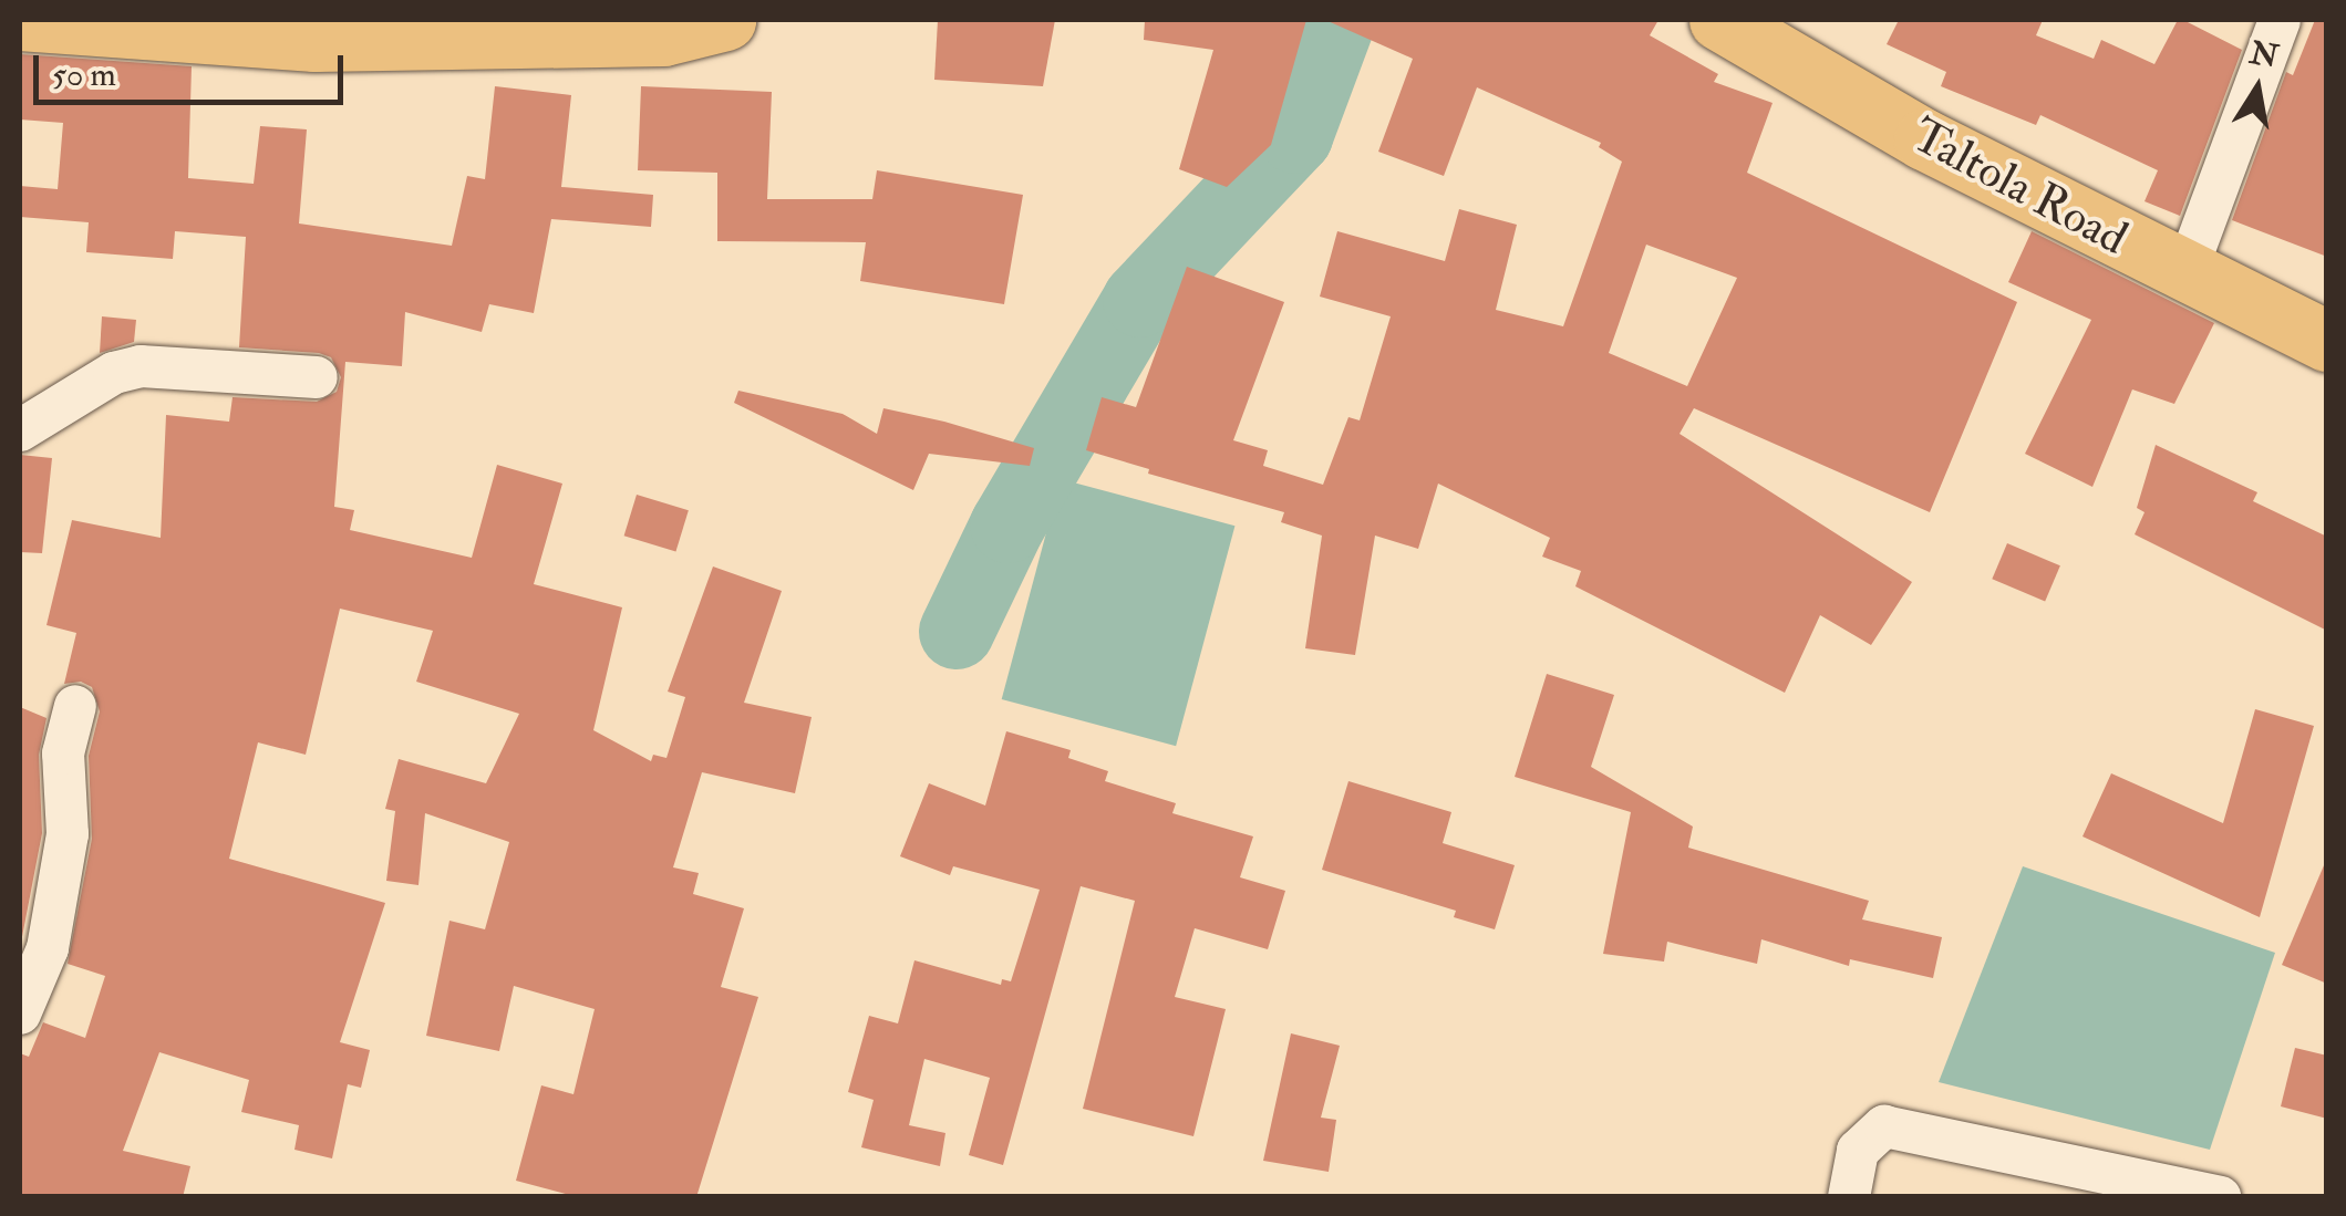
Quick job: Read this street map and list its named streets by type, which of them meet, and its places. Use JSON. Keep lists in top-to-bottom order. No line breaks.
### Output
{"streets":{"main road":["Taltola Road"]},"scale_bar":"50 m","north":"top"}
